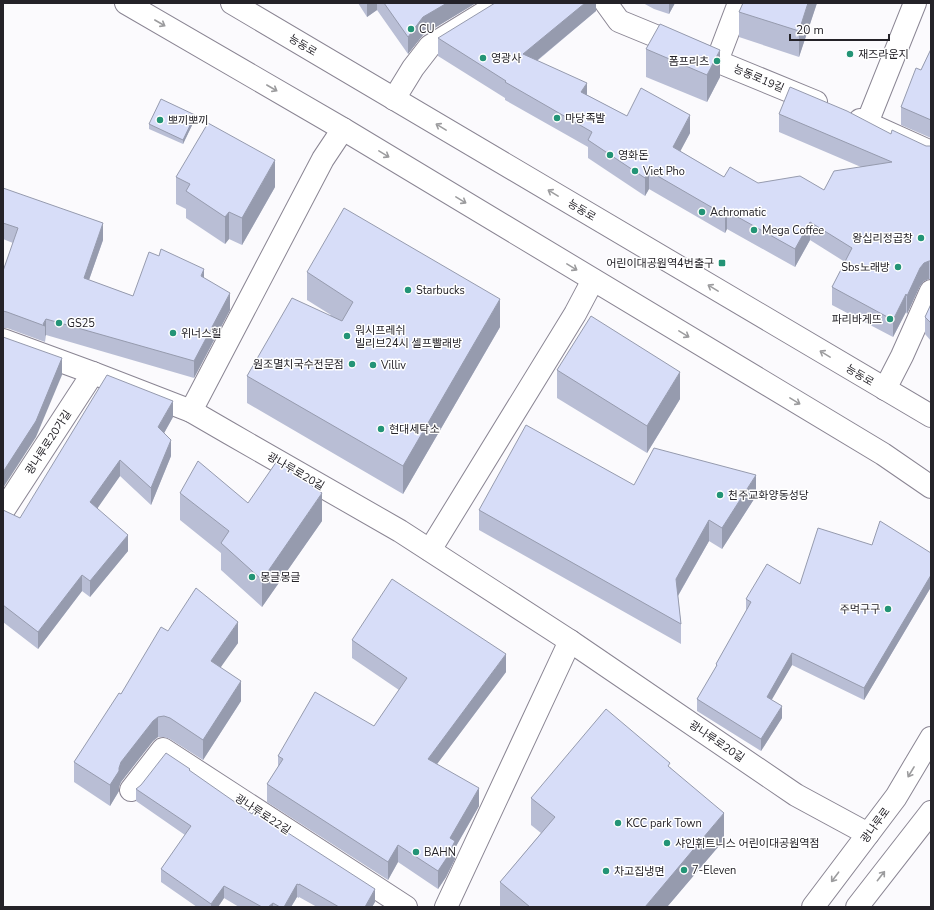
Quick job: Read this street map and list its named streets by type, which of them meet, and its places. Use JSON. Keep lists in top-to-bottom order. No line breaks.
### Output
{"streets":{"street":["능동로","능동로19길","광나루로20가길","광나루로20길","광나루로22길","광나루로"]},"crossings":[["광나루로20가길","광나루로20길"],["광나루로20길","광나루로"]],"places":{"other":["CU","재즈라운지","영광사","폼프리츠","마당족발","뽀끼뽀끼","영화돈","Viet Pho","Achromatic","Mega Coffee","왕십리정곱창","Sbs노래방","Starbucks","파리바게뜨","GS25","위너스힐","워시프레쉬 빌리브24시 셀프빨래방","원조멸치국수전문점","Villiv","현대세탁소","천주교화양동성당","몽글몽글","주먹구구","KCC park Town","샤인휘트니스 어린이대공원역점","BAHN","7-Eleven","차고집냉면"],"transit":["어린이대공원역4번출구"]},"scale_bar":"20 m"}
